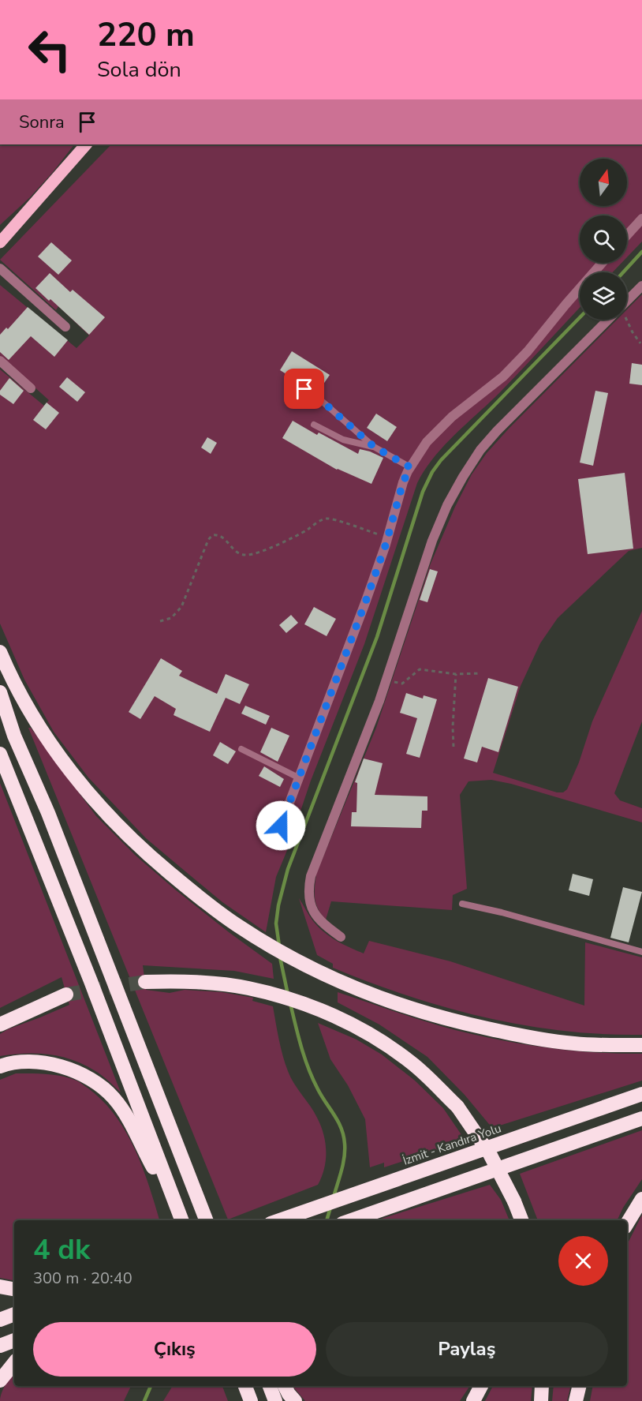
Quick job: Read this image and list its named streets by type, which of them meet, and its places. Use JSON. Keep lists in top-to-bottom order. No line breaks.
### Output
{"streets":{"highway":["İzmit - Kandıra Yolu"]},"north":"top","page":{"turn":["220 m","Sola dön"],"then":"Sonra","heading":["4 dk","300 m · 20:40"],"buttons":["Çıkış","Paylaş"]}}
